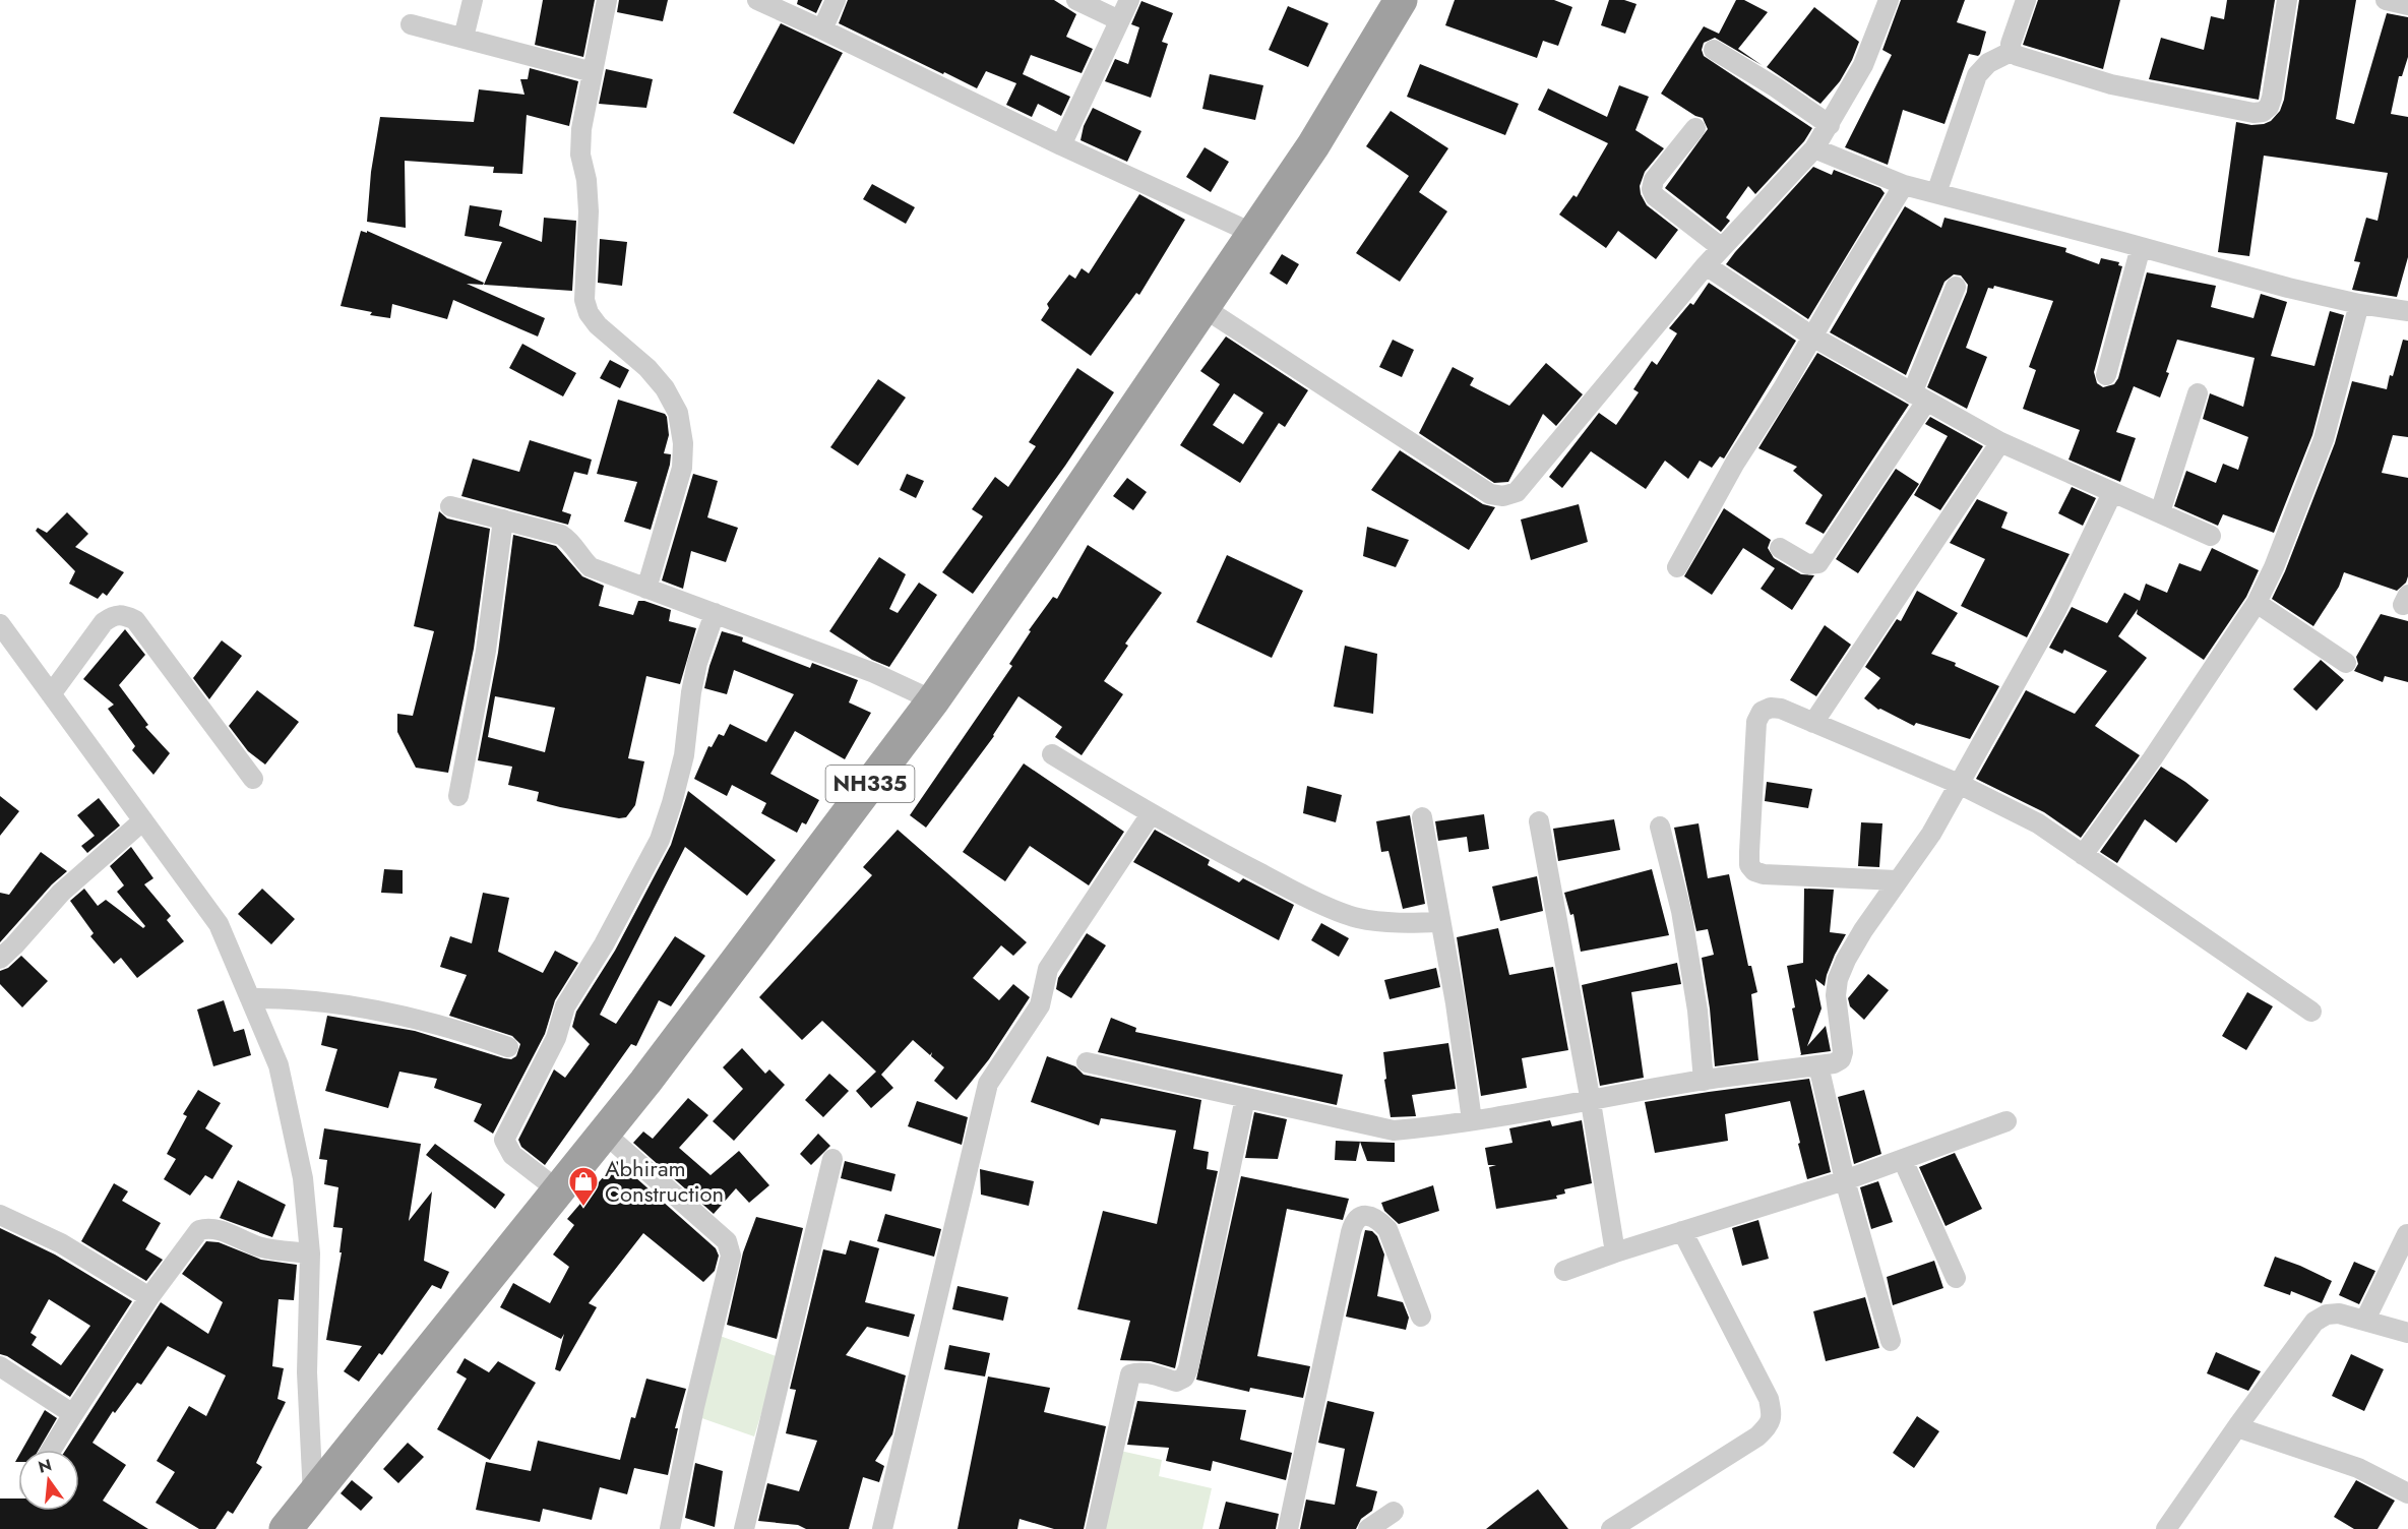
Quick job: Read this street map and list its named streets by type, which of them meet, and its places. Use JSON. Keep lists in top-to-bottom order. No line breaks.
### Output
{"streets":{"highway":["NH335"]},"places":{"shop":["Abhiram Construction"]},"north":"top"}
